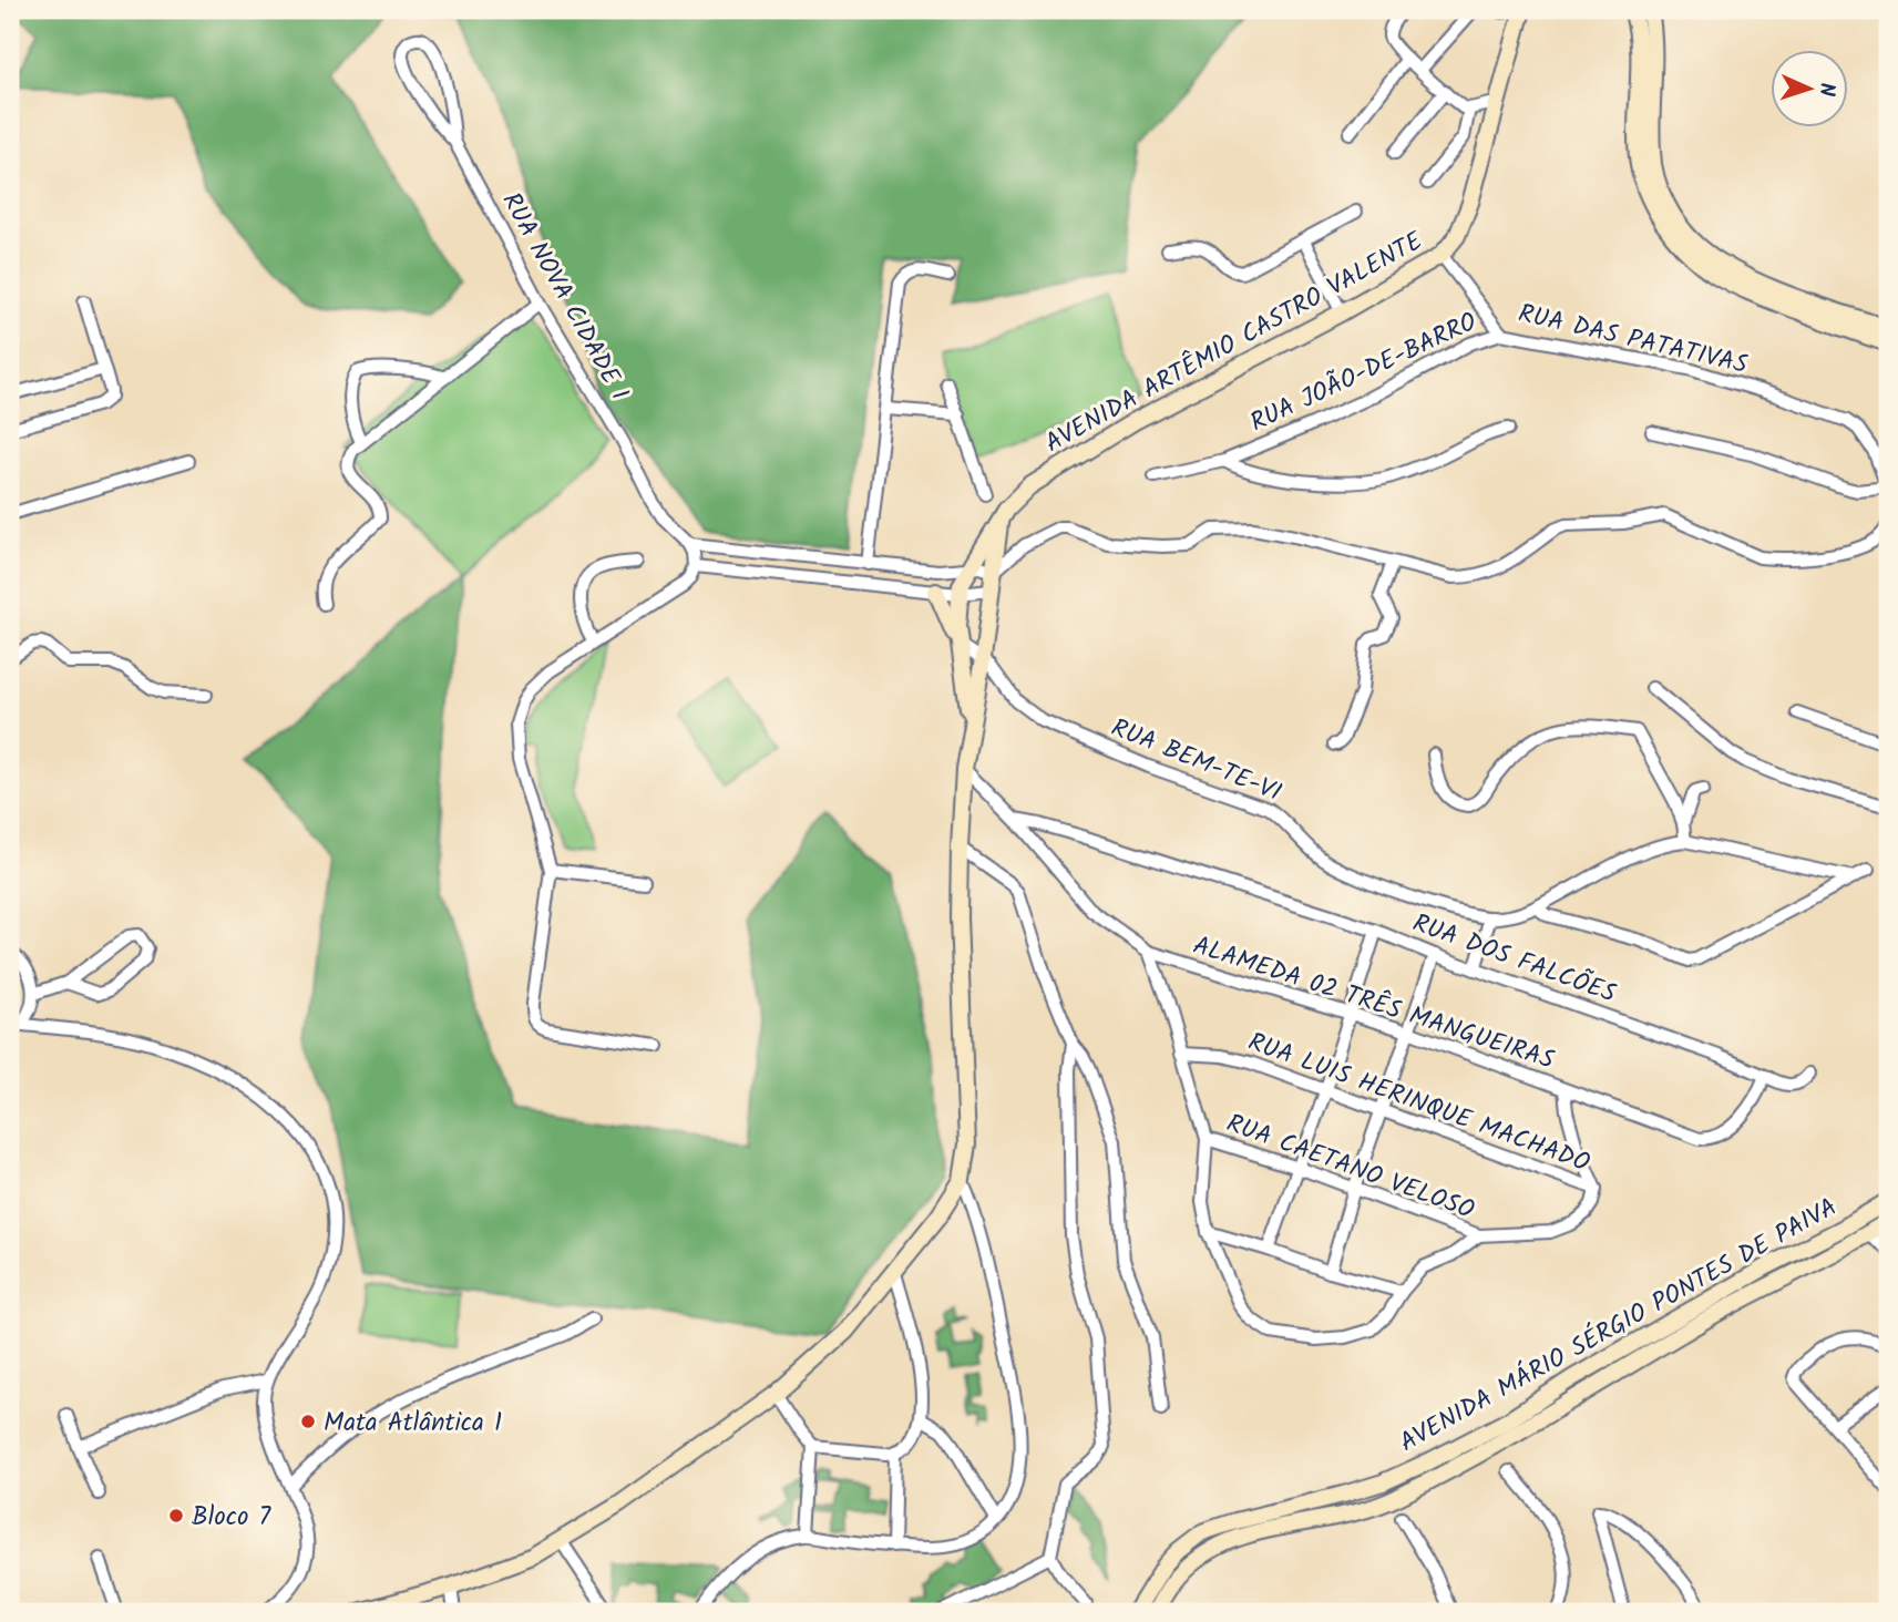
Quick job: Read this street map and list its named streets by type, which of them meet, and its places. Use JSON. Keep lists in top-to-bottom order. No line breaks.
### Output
{"streets":{"main road":["AVENIDA ARTÊMIO CASTRO VALENTE","AVENIDA MÁRIO SÉRGIO PONTES DE PAIVA"],"street":["RUA NOVA CIDADE I","RUA DAS PATATIVAS","RUA JOÃO-DE-BARRO","RUA BEM-TE-VI","RUA DOS FALCÕES","ALAMEDA 02 TRÊS MANGUEIRAS","RUA LUIS HERINQUE MACHADO","RUA CAETANO VELOSO"]},"crossings":[["RUA DAS PATATIVAS","AVENIDA ARTÊMIO CASTRO VALENTE"],["RUA DAS PATATIVAS","RUA JOÃO-DE-BARRO"],["AVENIDA ARTÊMIO CASTRO VALENTE","RUA BEM-TE-VI"],["AVENIDA ARTÊMIO CASTRO VALENTE","ALAMEDA 02 TRÊS MANGUEIRAS"],["RUA DOS FALCÕES","ALAMEDA 02 TRÊS MANGUEIRAS"],["ALAMEDA 02 TRÊS MANGUEIRAS","RUA LUIS HERINQUE MACHADO"],["ALAMEDA 02 TRÊS MANGUEIRAS","RUA CAETANO VELOSO"]],"places":["Mata Atlântica 1","Bloco 7"],"north":"right"}
